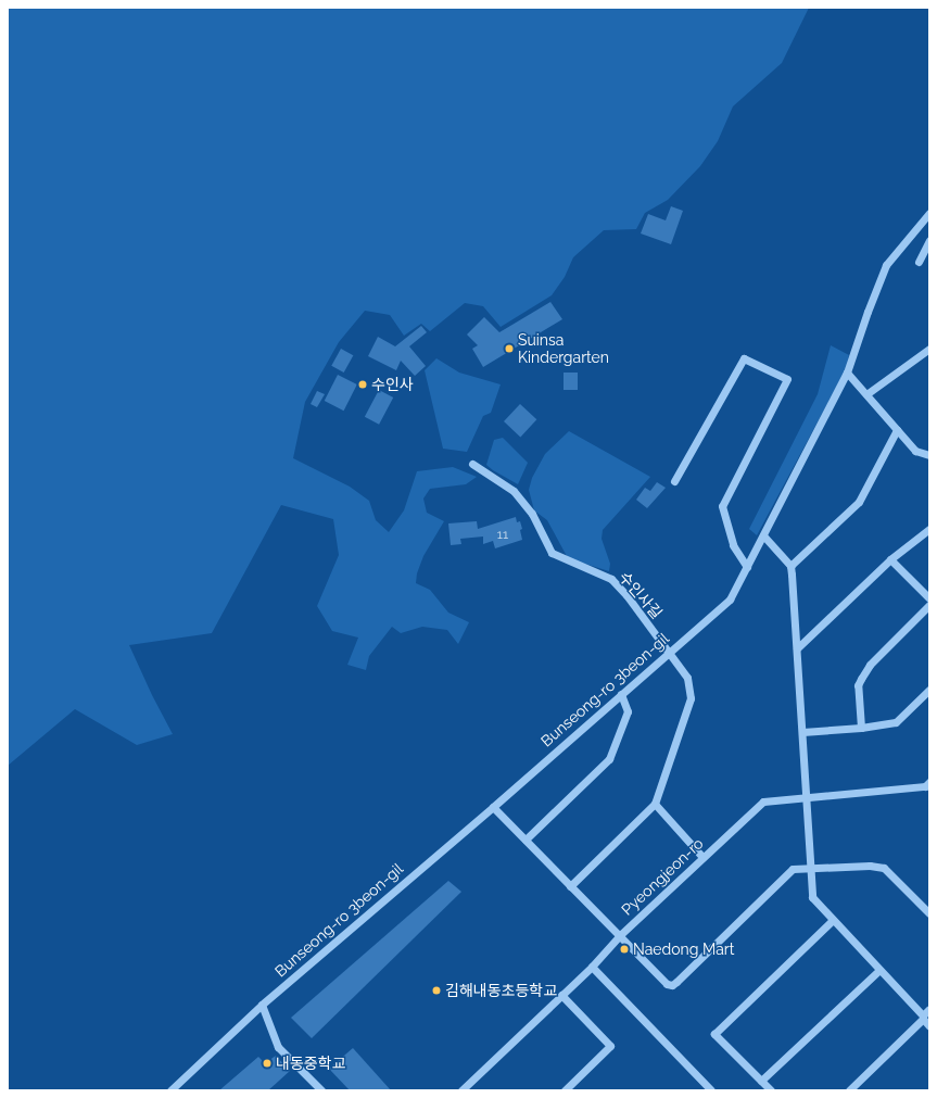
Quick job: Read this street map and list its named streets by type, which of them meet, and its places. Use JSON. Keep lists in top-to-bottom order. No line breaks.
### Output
{"streets":{"street":["수인사길","Bunseong-ro 3beon-gil","Pyeongjeon-ro"]},"crossings":[["수인사길","Bunseong-ro 3beon-gil"]],"places":["Suinsa Kindergarten","수인사","Naedong Mart","김해내동초등학교","내동중학교"],"house_numbers":["11"]}
